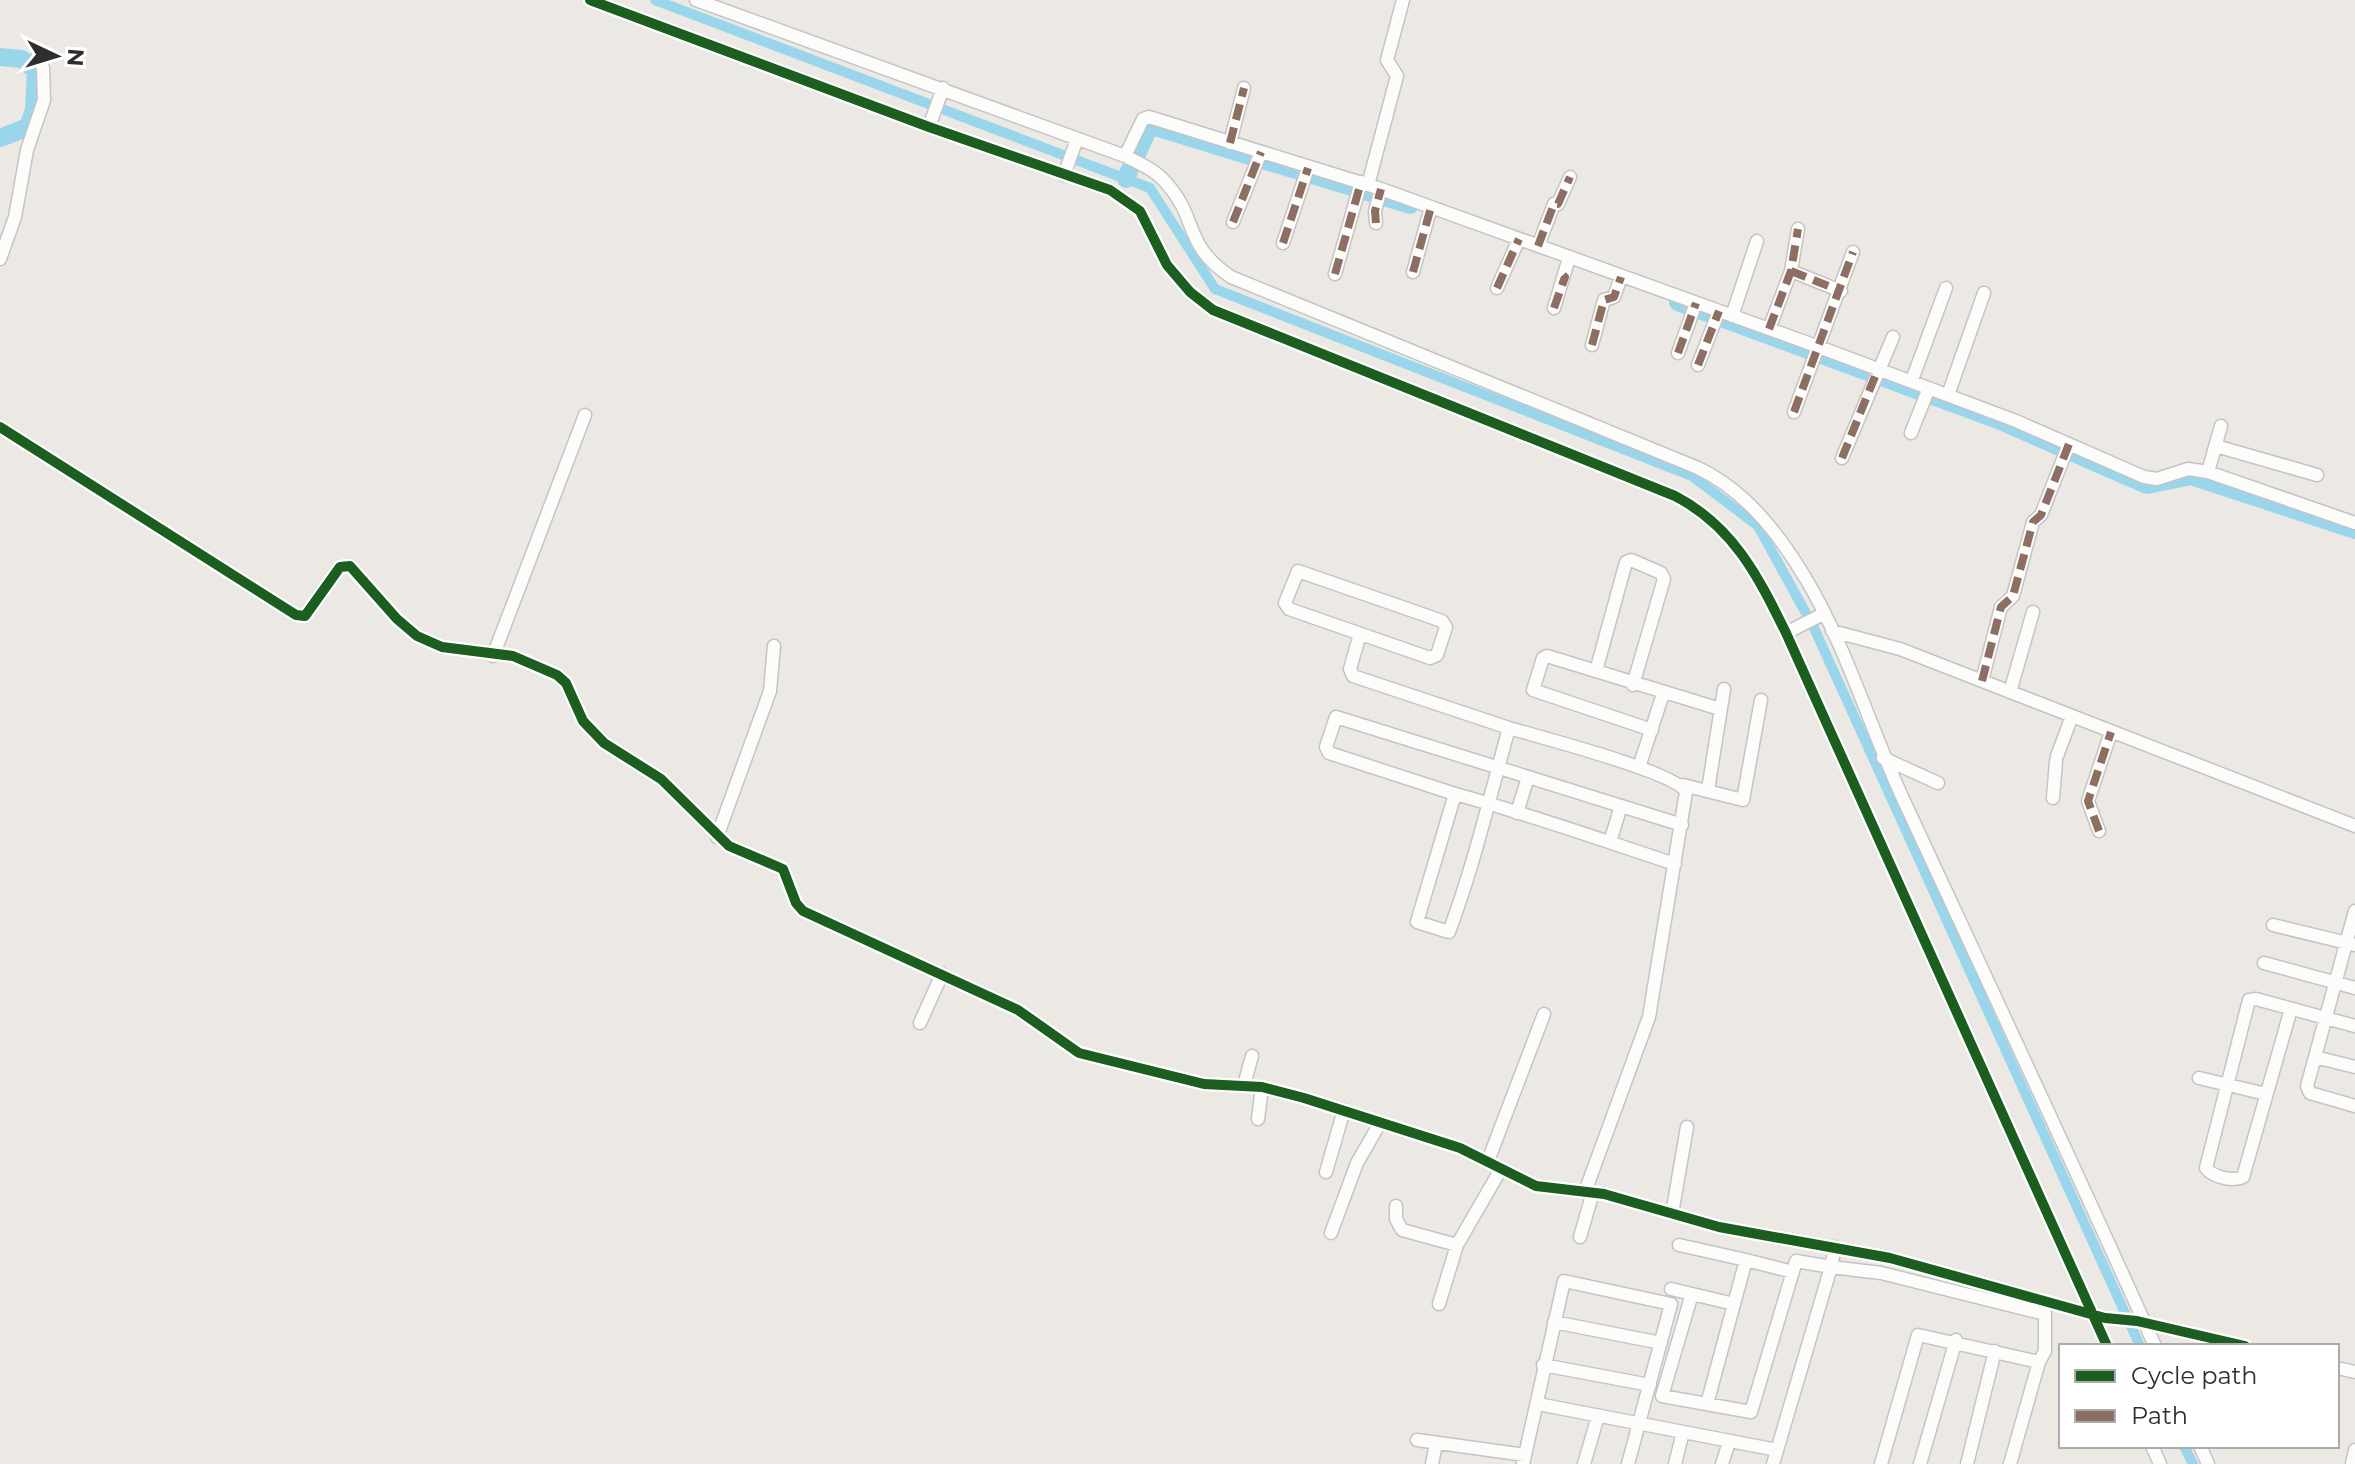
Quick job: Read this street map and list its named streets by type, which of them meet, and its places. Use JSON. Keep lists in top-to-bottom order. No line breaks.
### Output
{"legend":["Cycle path","Path"],"north":"right"}
